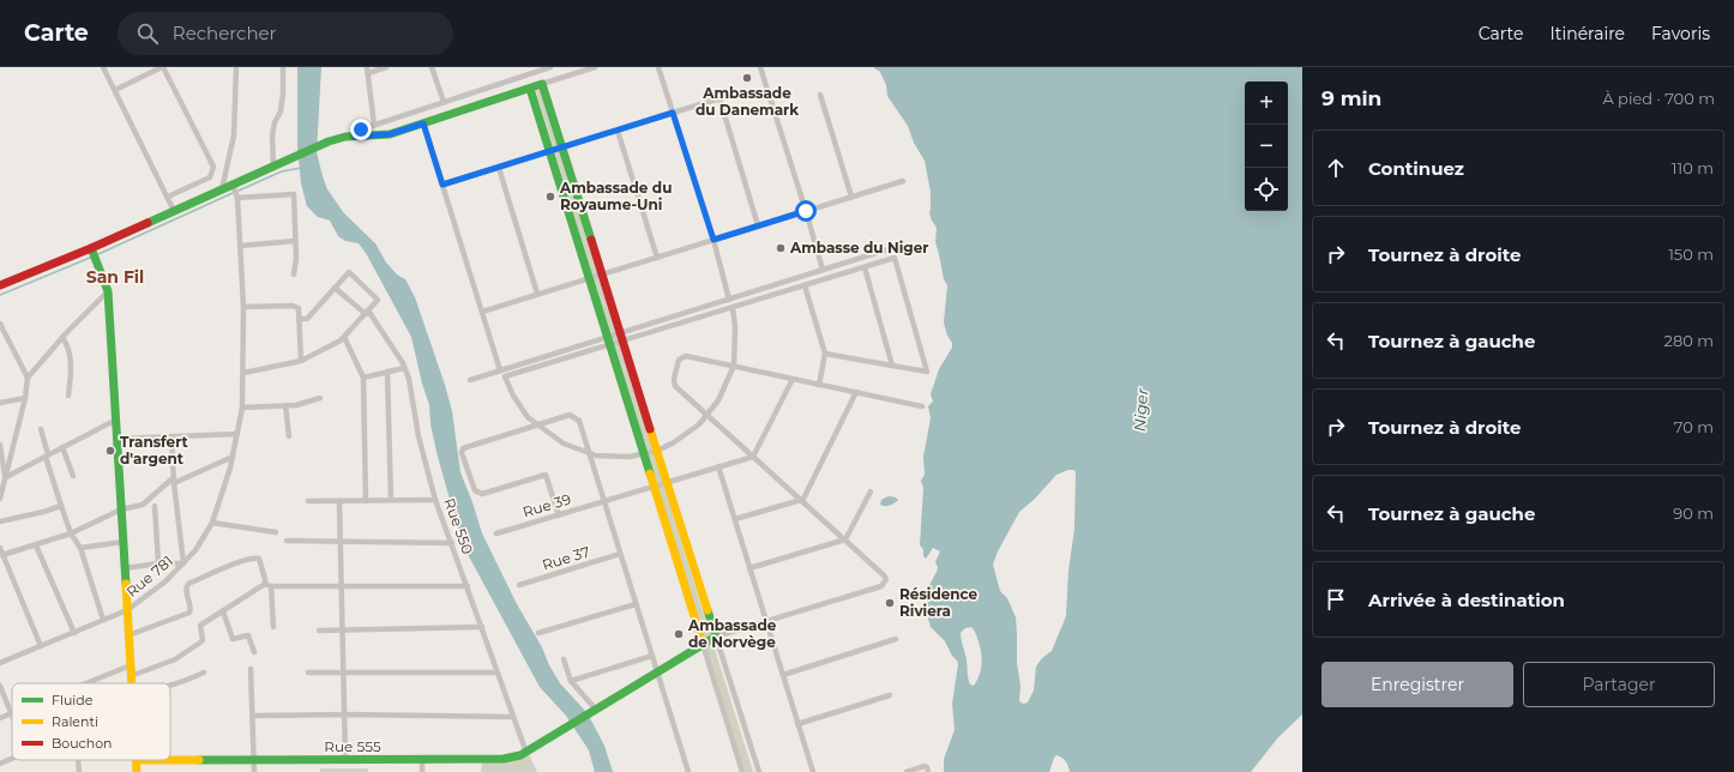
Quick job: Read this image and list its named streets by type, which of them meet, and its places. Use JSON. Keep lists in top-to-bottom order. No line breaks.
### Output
{"streets":{"street":["Rue 39","Rue 550","Rue 37","Rue 781","Rue 555"]},"crossings":[["Rue 550","Rue 555"]],"districts":["San Fil"],"water":["Niger"],"places":["Ambassade du Danemark","Ambassade du Royaume-Uni","Ambasse du Niger","Transfert d'argent","Résidence Riviera","Ambassade de Norvège"],"legend":["Fluide","Ralenti","Bouchon"],"page":{"header":"Carte","search":"Rechercher","nav":["Carte","Itinéraire","Favoris"],"heading":["9 min","À pied · 700 m"],"map_buttons":["+","−"],"list":[["Continuez","110 m"],["Tournez à droite","150 m"],["Tournez à gauche","280 m"],["Tournez à droite","70 m"],["Tournez à gauche","90 m"],"Arrivée à destination"],"buttons":["Enregistrer","Partager"]}}
